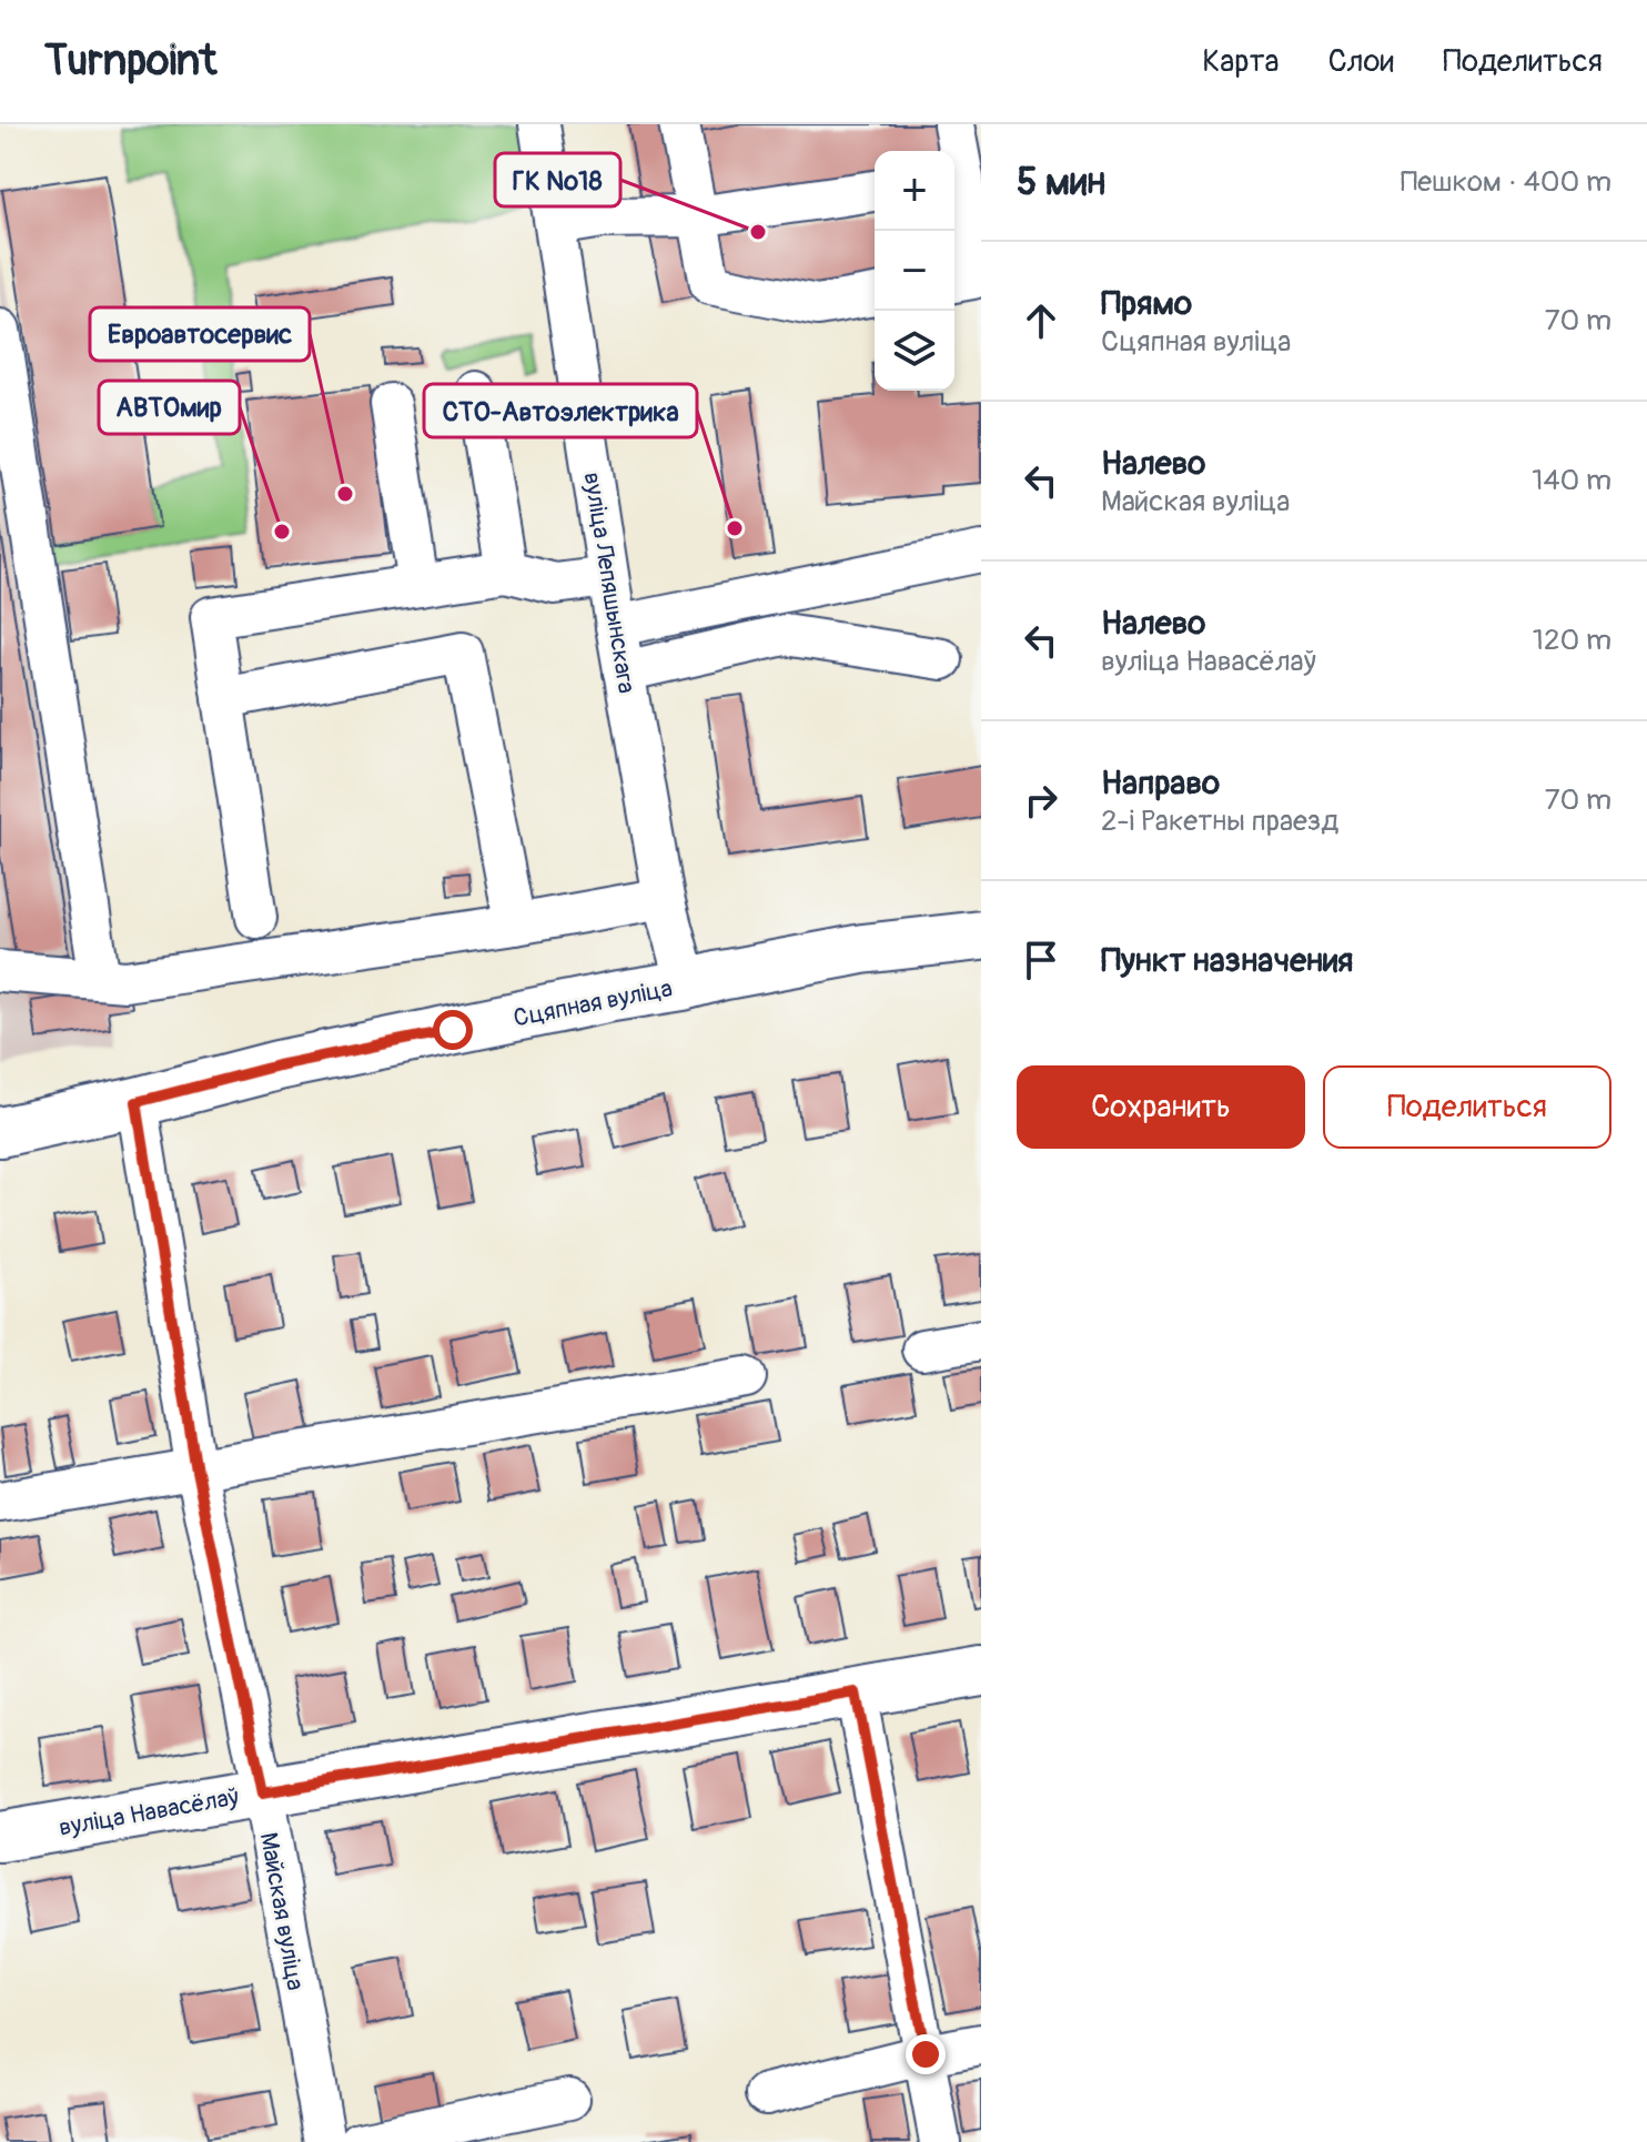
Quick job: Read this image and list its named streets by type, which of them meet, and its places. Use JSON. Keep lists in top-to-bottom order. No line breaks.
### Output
{"streets":{"main road":["Сцяпная вуліца","вуліца Навасёлаў"],"street":["вуліца Лепяшынскага","Майская вуліца"]},"crossings":[["вуліца Лепяшынскага","Сцяпная вуліца"],["Сцяпная вуліца","Майская вуліца"],["вуліца Навасёлаў","Майская вуліца"]],"places":["ГК №18","Евроавтосервис","СТО-Автоэлектрика","АВТОмир"],"page":{"header":"Turnpoint","nav":["Карта","Слои","Поделиться"],"heading":["5 мин","Пешком · 400 m"],"map_buttons":["+","−"],"list":[["Прямо","Сцяпная вуліца","70 m"],["Налево","Майская вуліца","140 m"],["Налево","вуліца Навасёлаў","120 m"],["Направо","2-і Ракетны праезд","70 m"],"Пункт назначения"],"buttons":["Сохранить","Поделиться"]}}
